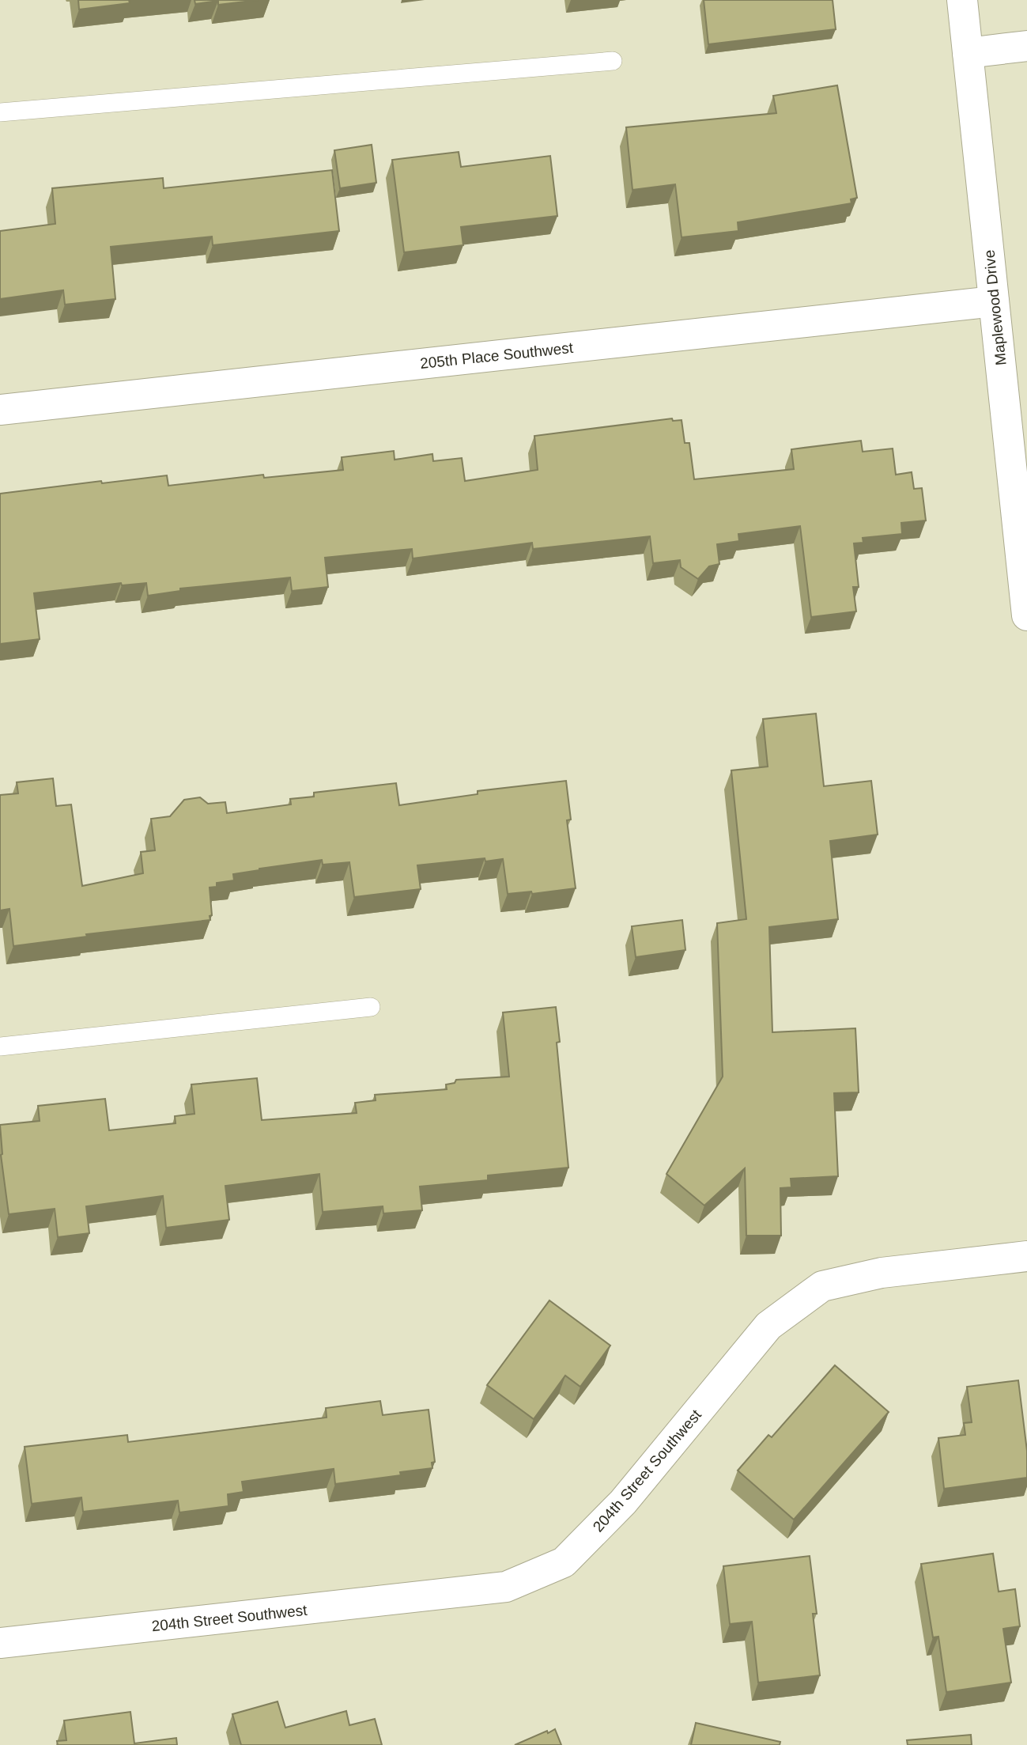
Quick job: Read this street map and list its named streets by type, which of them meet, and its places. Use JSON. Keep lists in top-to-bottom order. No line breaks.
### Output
{"streets":{"street":["Maplewood Drive","205th Place Southwest","204th Street Southwest"]},"crossings":[["Maplewood Drive","205th Place Southwest"]]}
